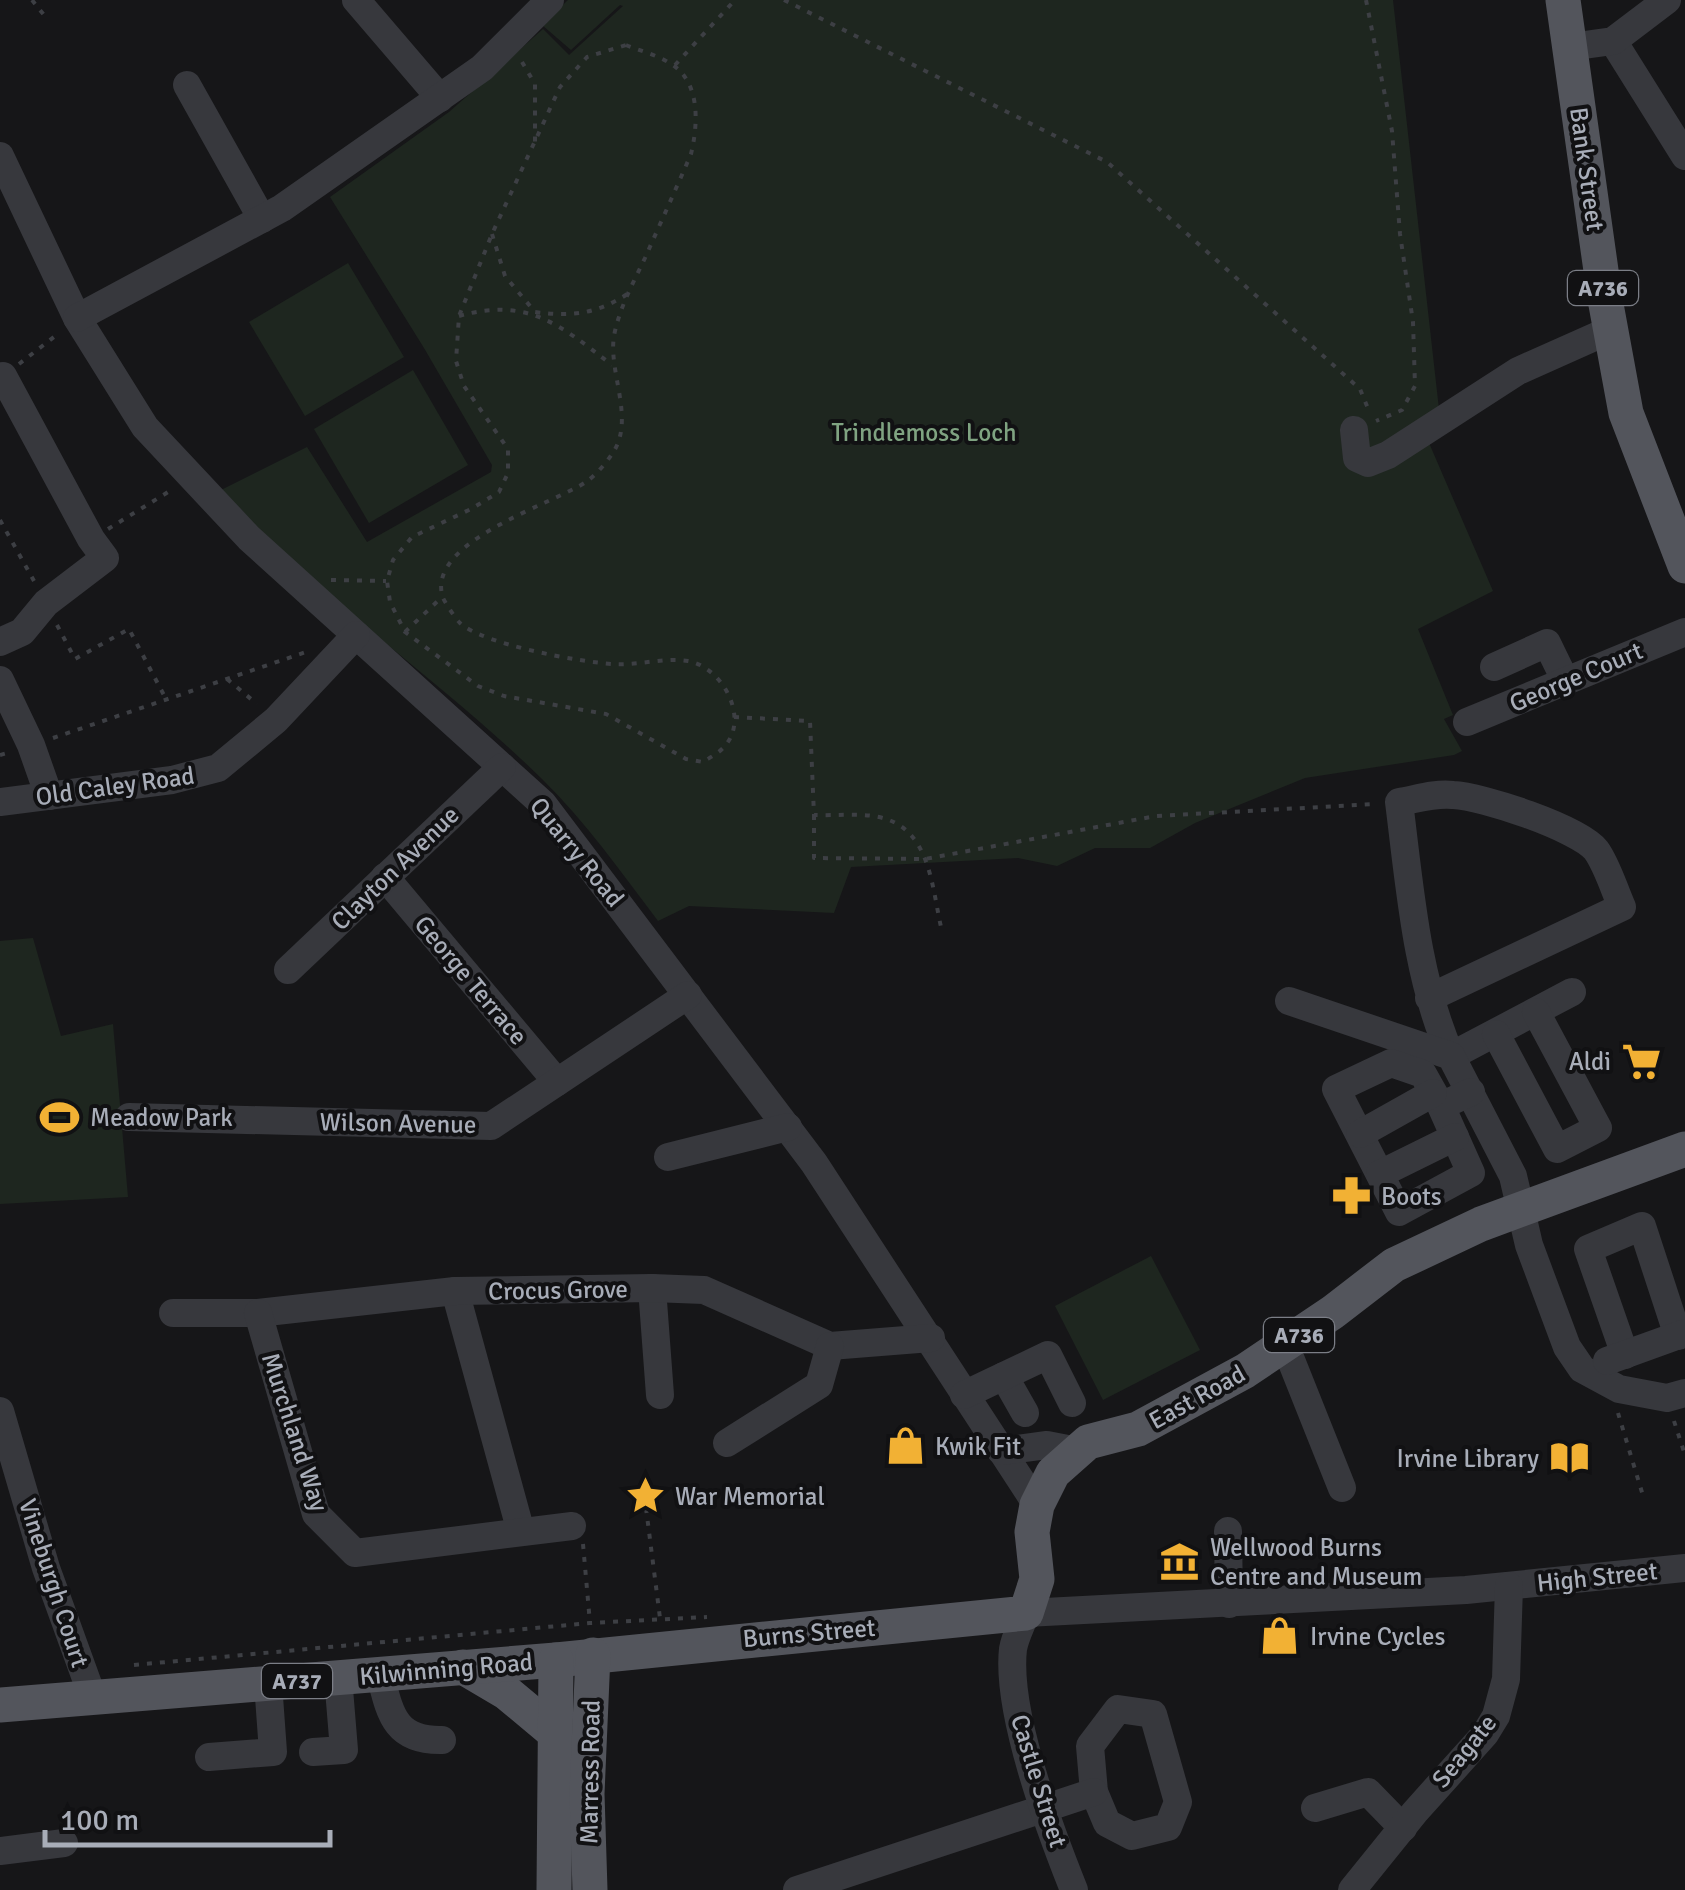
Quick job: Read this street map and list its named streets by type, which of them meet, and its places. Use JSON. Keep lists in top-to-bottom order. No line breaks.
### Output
{"streets":{"main road":["Bank Street","A736","East Road","Burns Street","Kilwinning Road","A737","Marress Road"],"street":["George Court","Old Caley Road","Quarry Road","Clayton Avenue","George Terrace","Wilson Avenue","Crocus Grove","Murchland Way","High Street","Vineburgh Court","Seagate","Castle Street"]},"crossings":[["Old Caley Road","Quarry Road"],["Quarry Road","Clayton Avenue"],["Quarry Road","Wilson Avenue"],["Quarry Road","Crocus Grove"],["Quarry Road","East Road"],["Clayton Avenue","George Terrace"],["George Terrace","Wilson Avenue"],["Crocus Grove","Murchland Way"],["East Road","High Street"],["East Road","Burns Street"],["East Road","Castle Street"],["High Street","Burns Street"],["High Street","Seagate"],["High Street","Castle Street"],["Vineburgh Court","Kilwinning Road"],["Burns Street","Kilwinning Road"],["Burns Street","Marress Road"],["Burns Street","Castle Street"],["Kilwinning Road","Marress Road"]],"parks":["Trindlemoss Loch"],"places":{"supermarket":["Aldi"],"sports":["Meadow Park"],"pharmacy":["Boots"],"shop":["Kwik Fit","Irvine Cycles"],"library":["Irvine Library"],"place":["War Memorial"],"museum":["Wellwood Burns Centre and Museum"]},"scale_bar":"100 m"}
